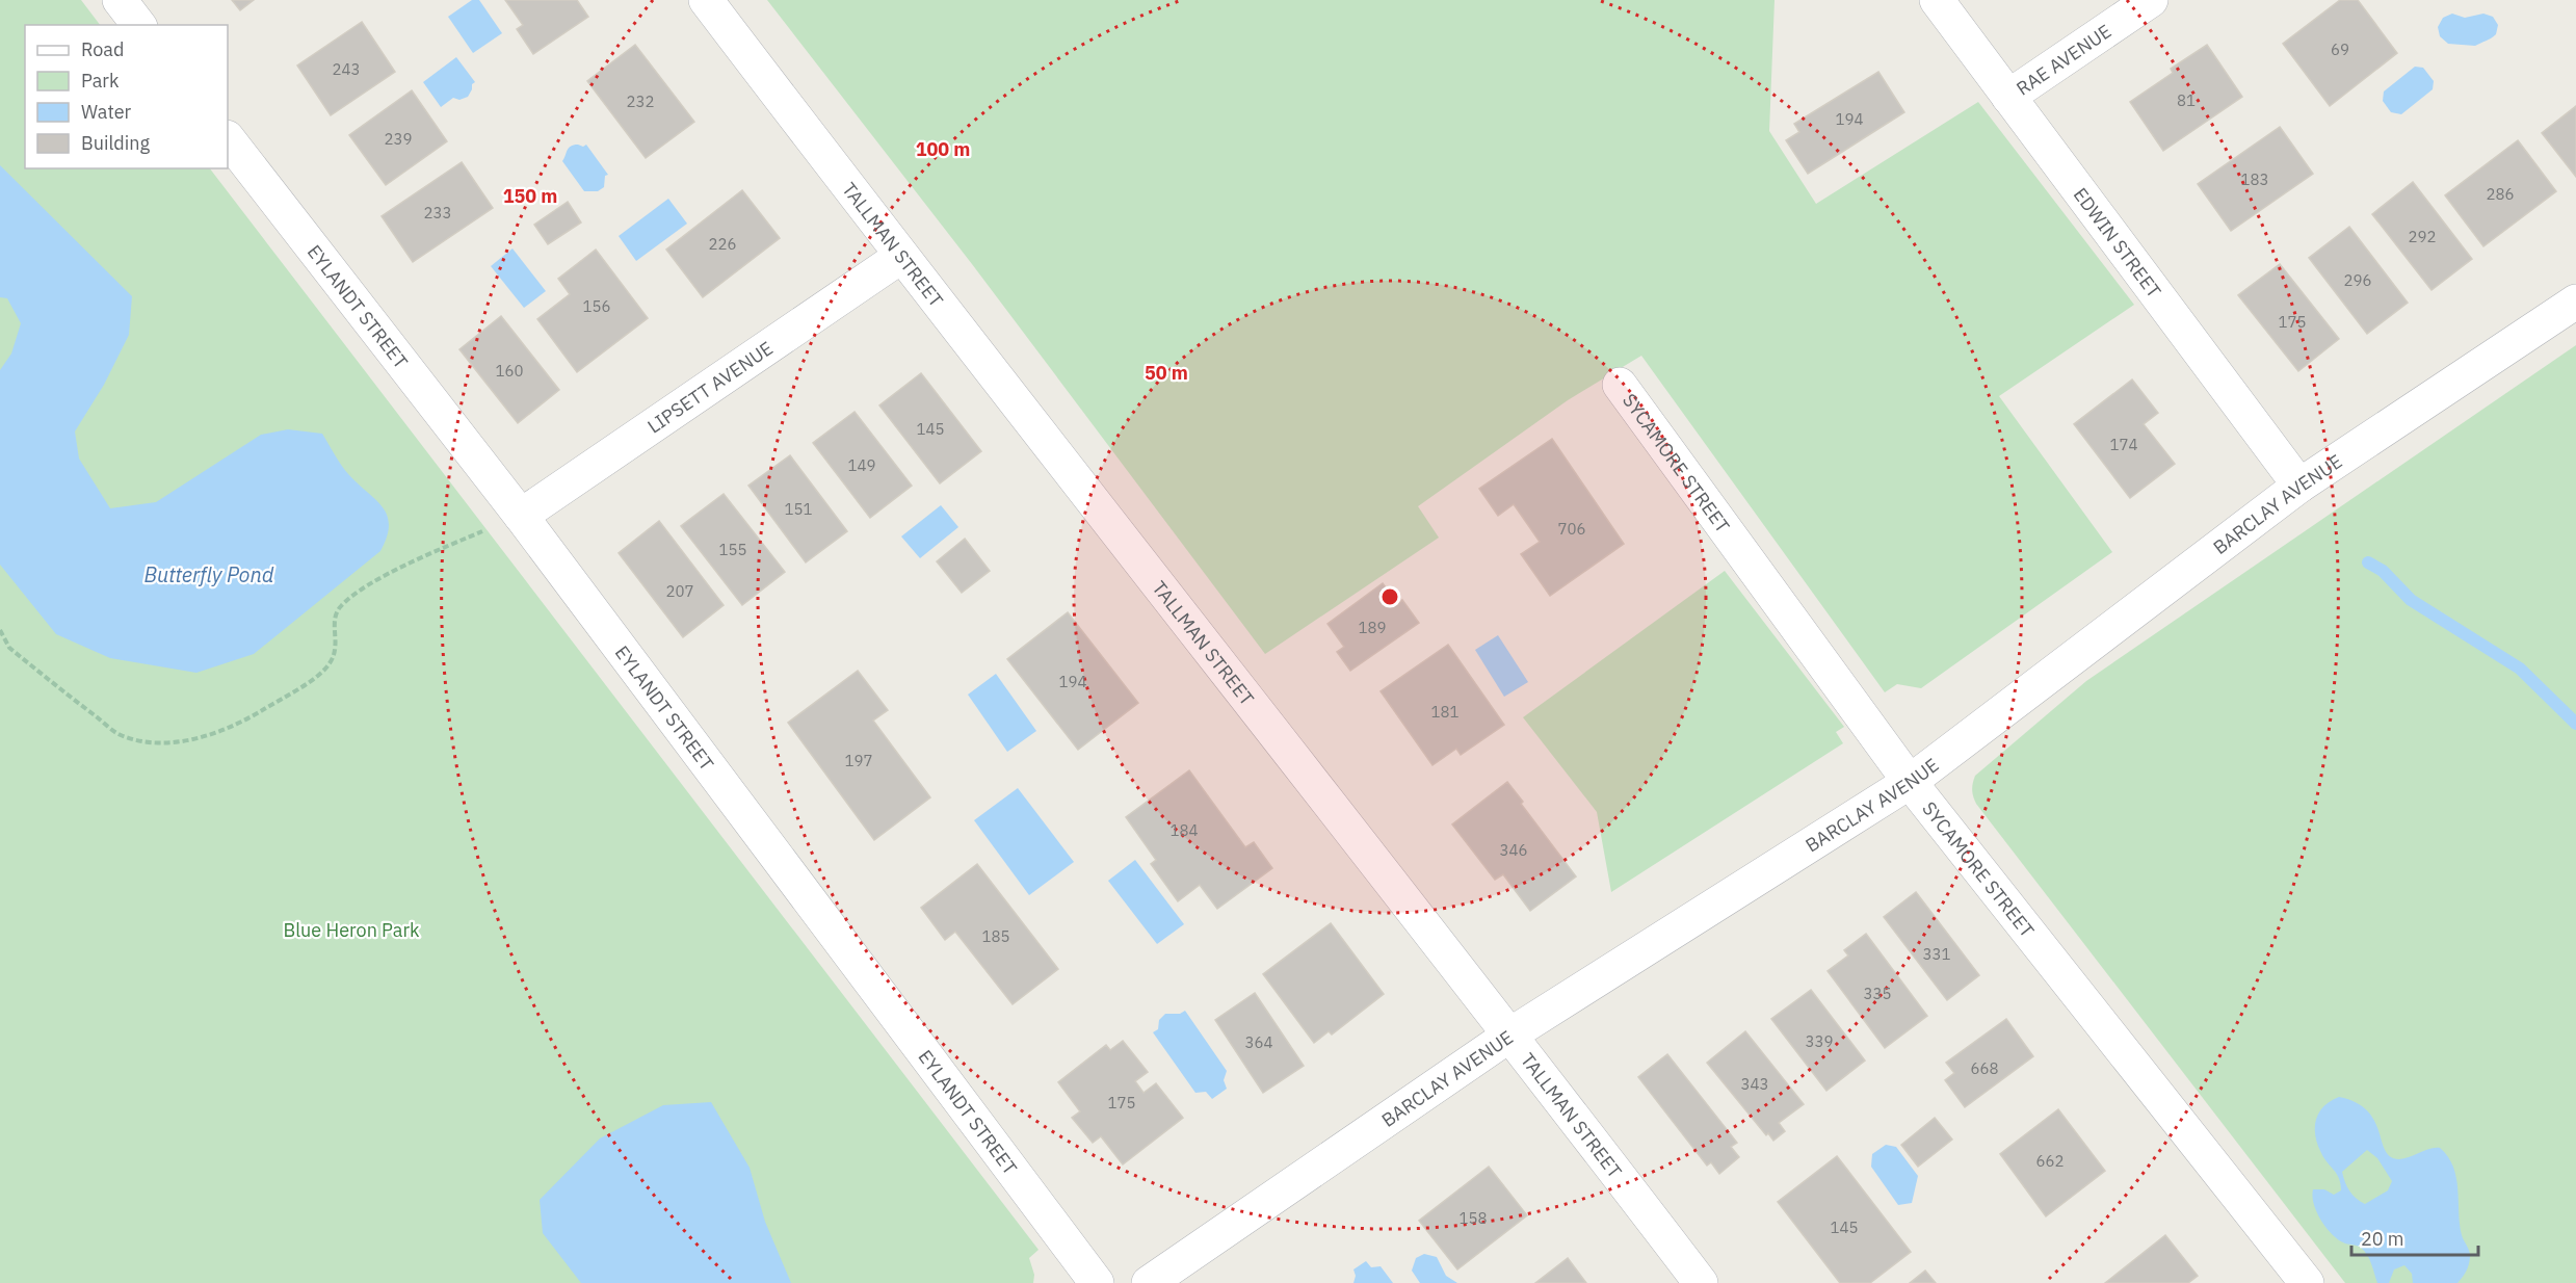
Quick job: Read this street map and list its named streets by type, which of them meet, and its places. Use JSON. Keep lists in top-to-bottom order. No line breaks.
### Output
{"streets":{"street":["RAE AVENUE","TALLMAN STREET","EDWIN STREET","EYLANDT STREET","LIPSETT AVENUE","SYCAMORE STREET","BARCLAY AVENUE"]},"crossings":[["RAE AVENUE","EDWIN STREET"],["TALLMAN STREET","LIPSETT AVENUE"],["TALLMAN STREET","BARCLAY AVENUE"],["EDWIN STREET","BARCLAY AVENUE"],["EYLANDT STREET","LIPSETT AVENUE"],["SYCAMORE STREET","BARCLAY AVENUE"]],"water":["Butterfly Pond"],"parks":["Blue Heron Park"],"house_numbers":["69","243","81","232","194","239","183","286","233","292","226","296","156","175","160","145","174","149","151","706","155","207","189","194","181","197","184","346","185","331","335","339","364","668","343","175","662","158","145"],"legend":["Road","Park","Water","Building"],"scale_bar":"20 m","rings":["100 m","150 m","50 m"]}
